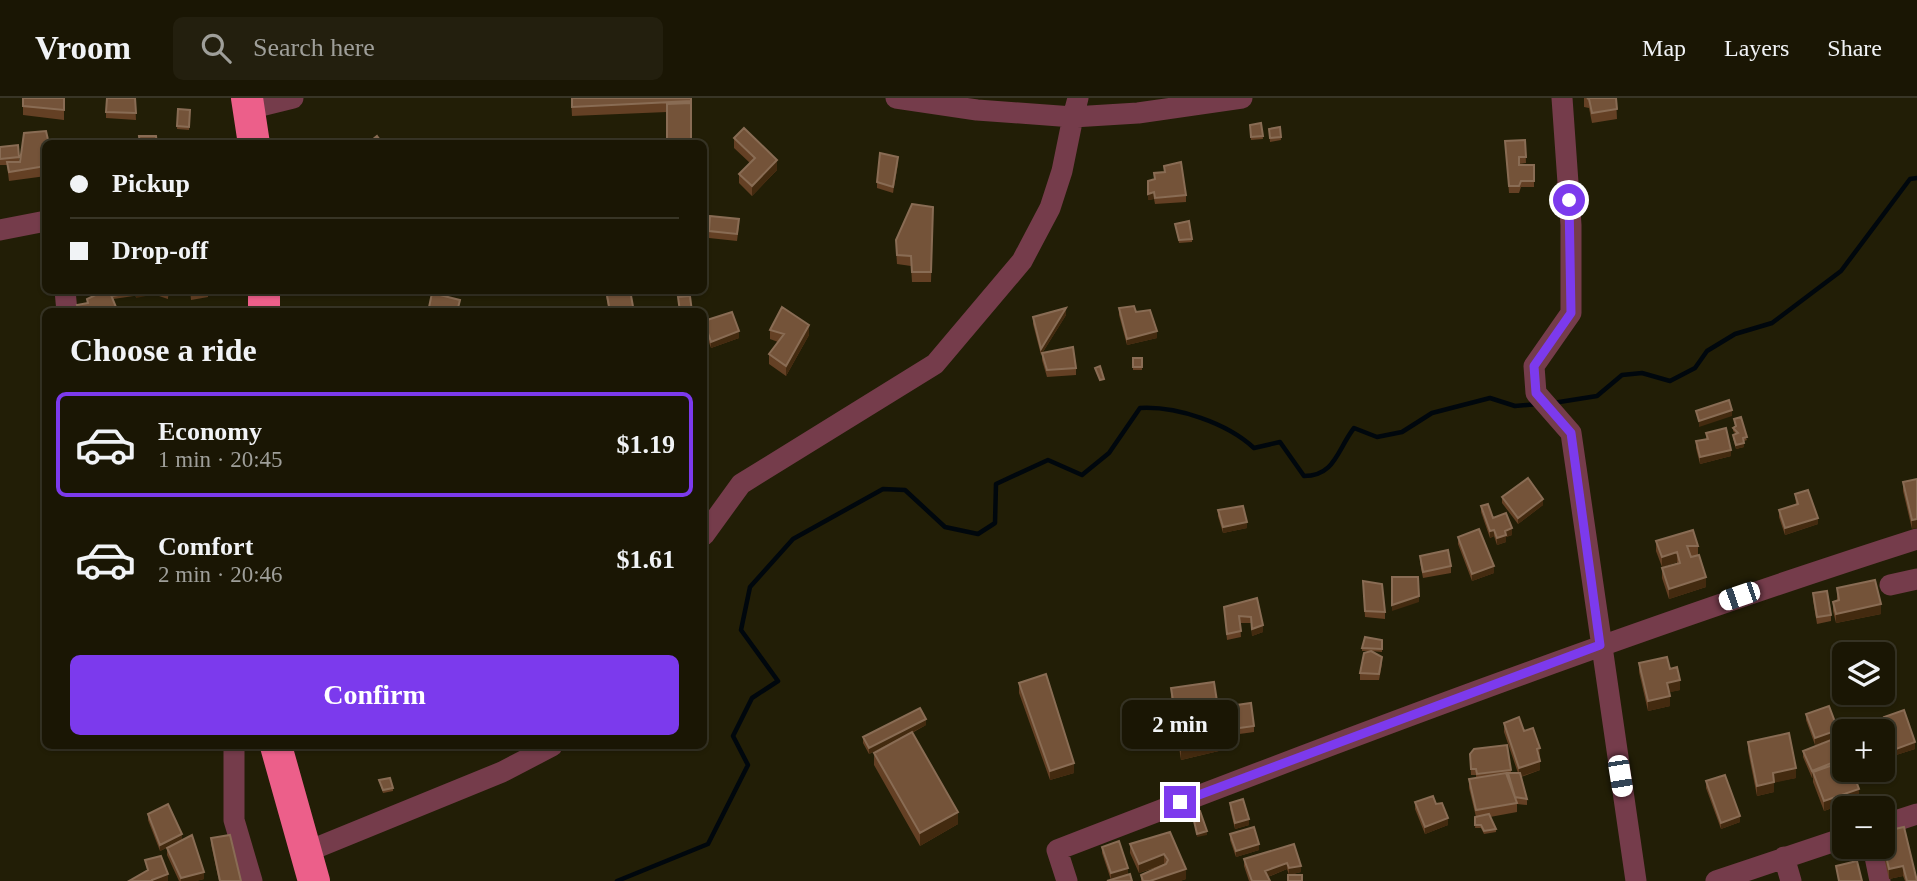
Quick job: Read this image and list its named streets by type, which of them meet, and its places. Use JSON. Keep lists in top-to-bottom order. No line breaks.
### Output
{"page":{"header":"Vroom","search":"Search here","nav":["Map","Layers","Share"],"banner":["Pickup","Drop-off"],"heading":"Choose a ride","list":[{"name":"Economy","note":"1 min · 20:45","value":"$1.19"},{"name":"Comfort","note":"2 min · 20:46","value":"$1.61"}],"buttons":"Confirm","map_buttons":["+","−"],"bubble":"2 min"}}
